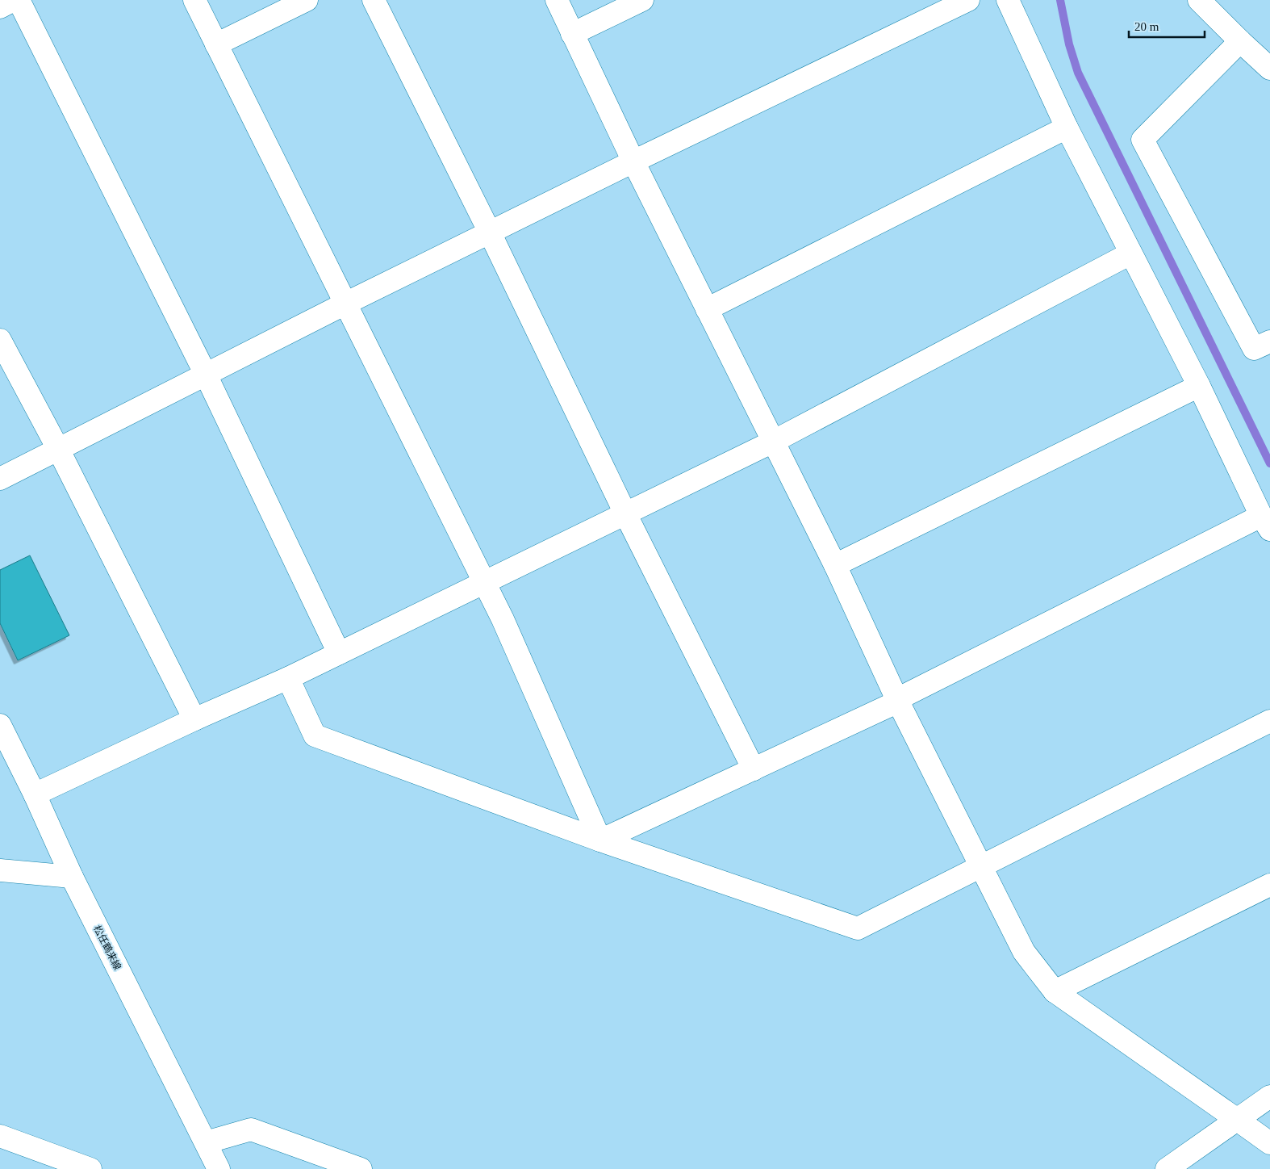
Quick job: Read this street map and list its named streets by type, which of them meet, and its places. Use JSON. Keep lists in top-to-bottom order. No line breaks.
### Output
{"streets":{"street":["松任鶴来線"]},"scale_bar":"20 m"}
